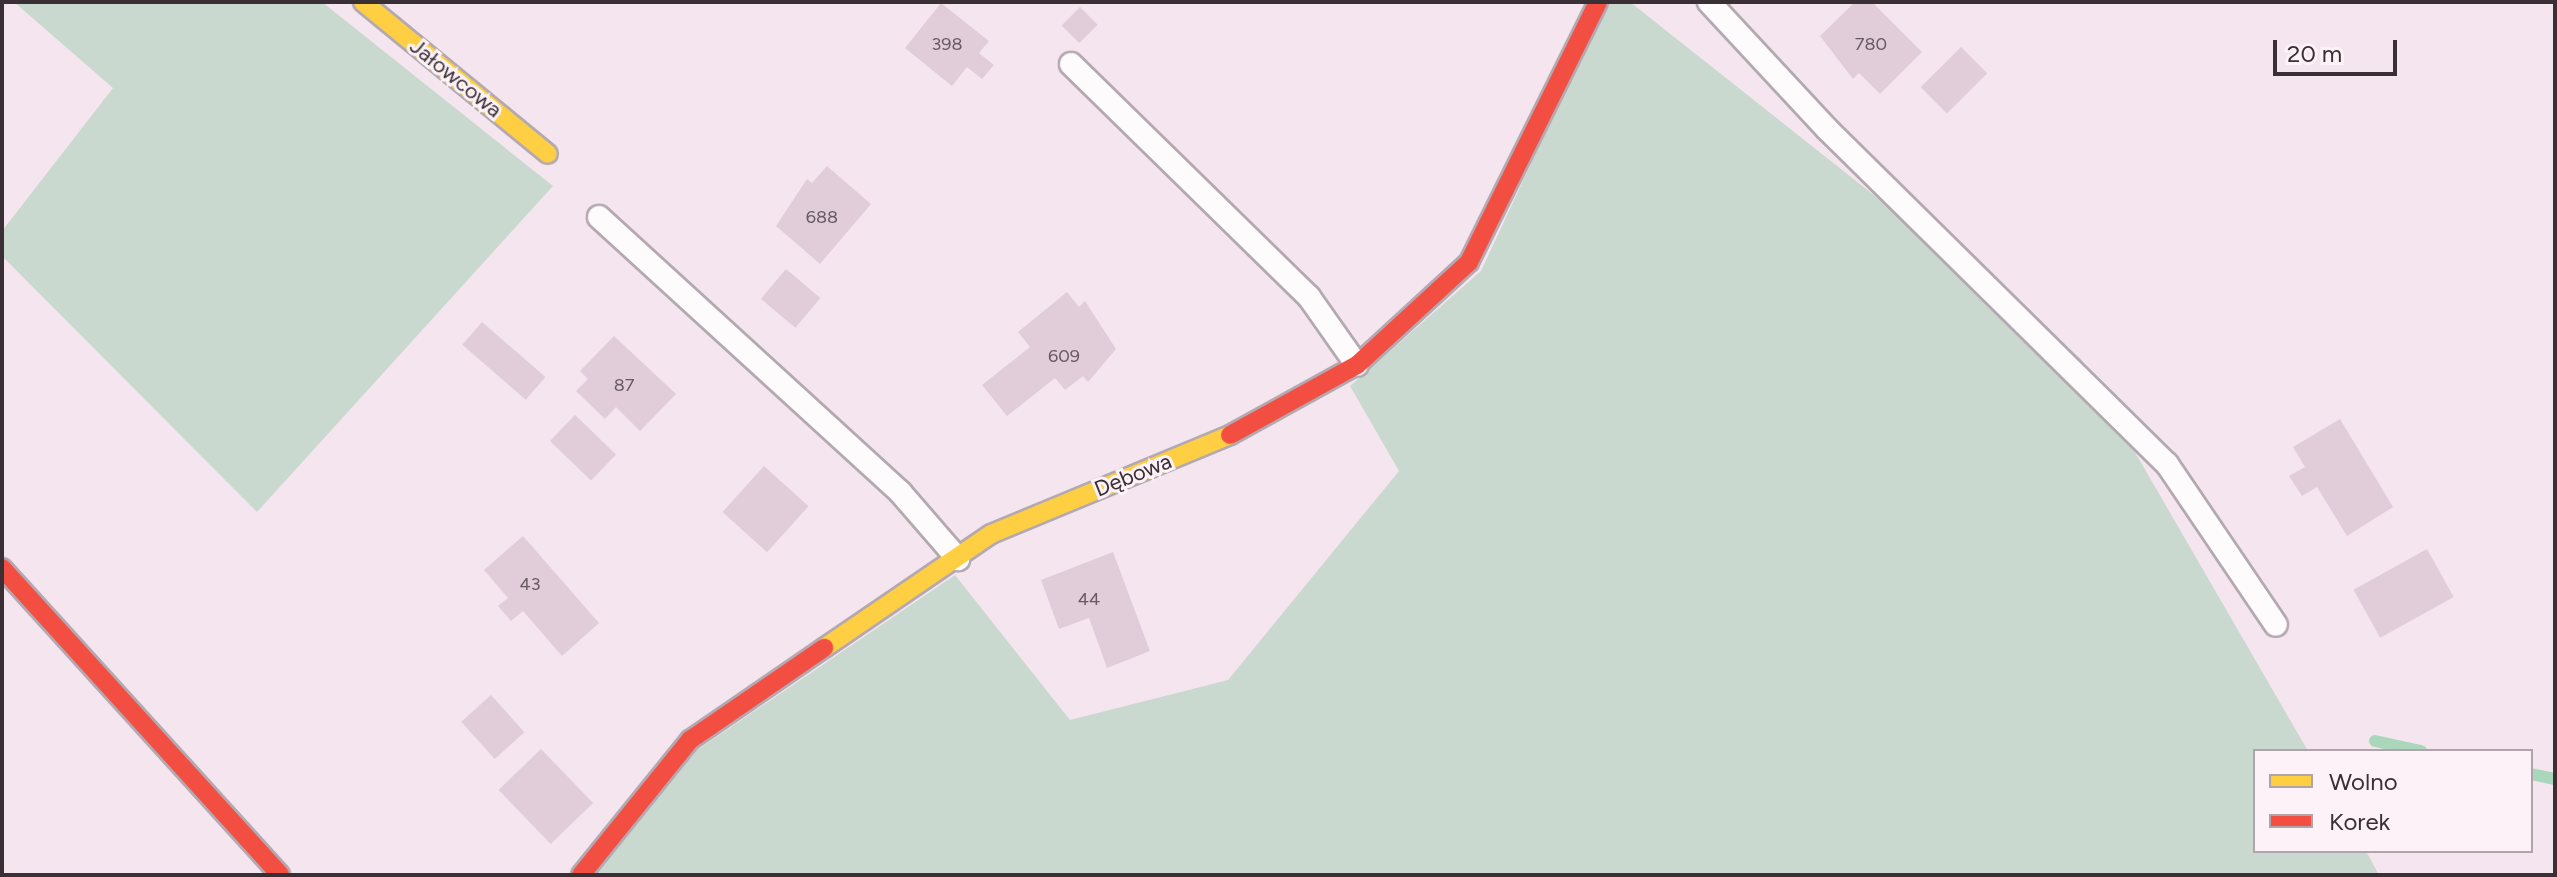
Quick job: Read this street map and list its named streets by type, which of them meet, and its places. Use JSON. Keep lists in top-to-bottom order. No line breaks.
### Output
{"streets":{"street":["Jałowcowa","Dębowa"]},"house_numbers":["398","780","688","609","87","43","44"],"legend":["Wolno","Korek"],"scale_bar":"20 m"}
